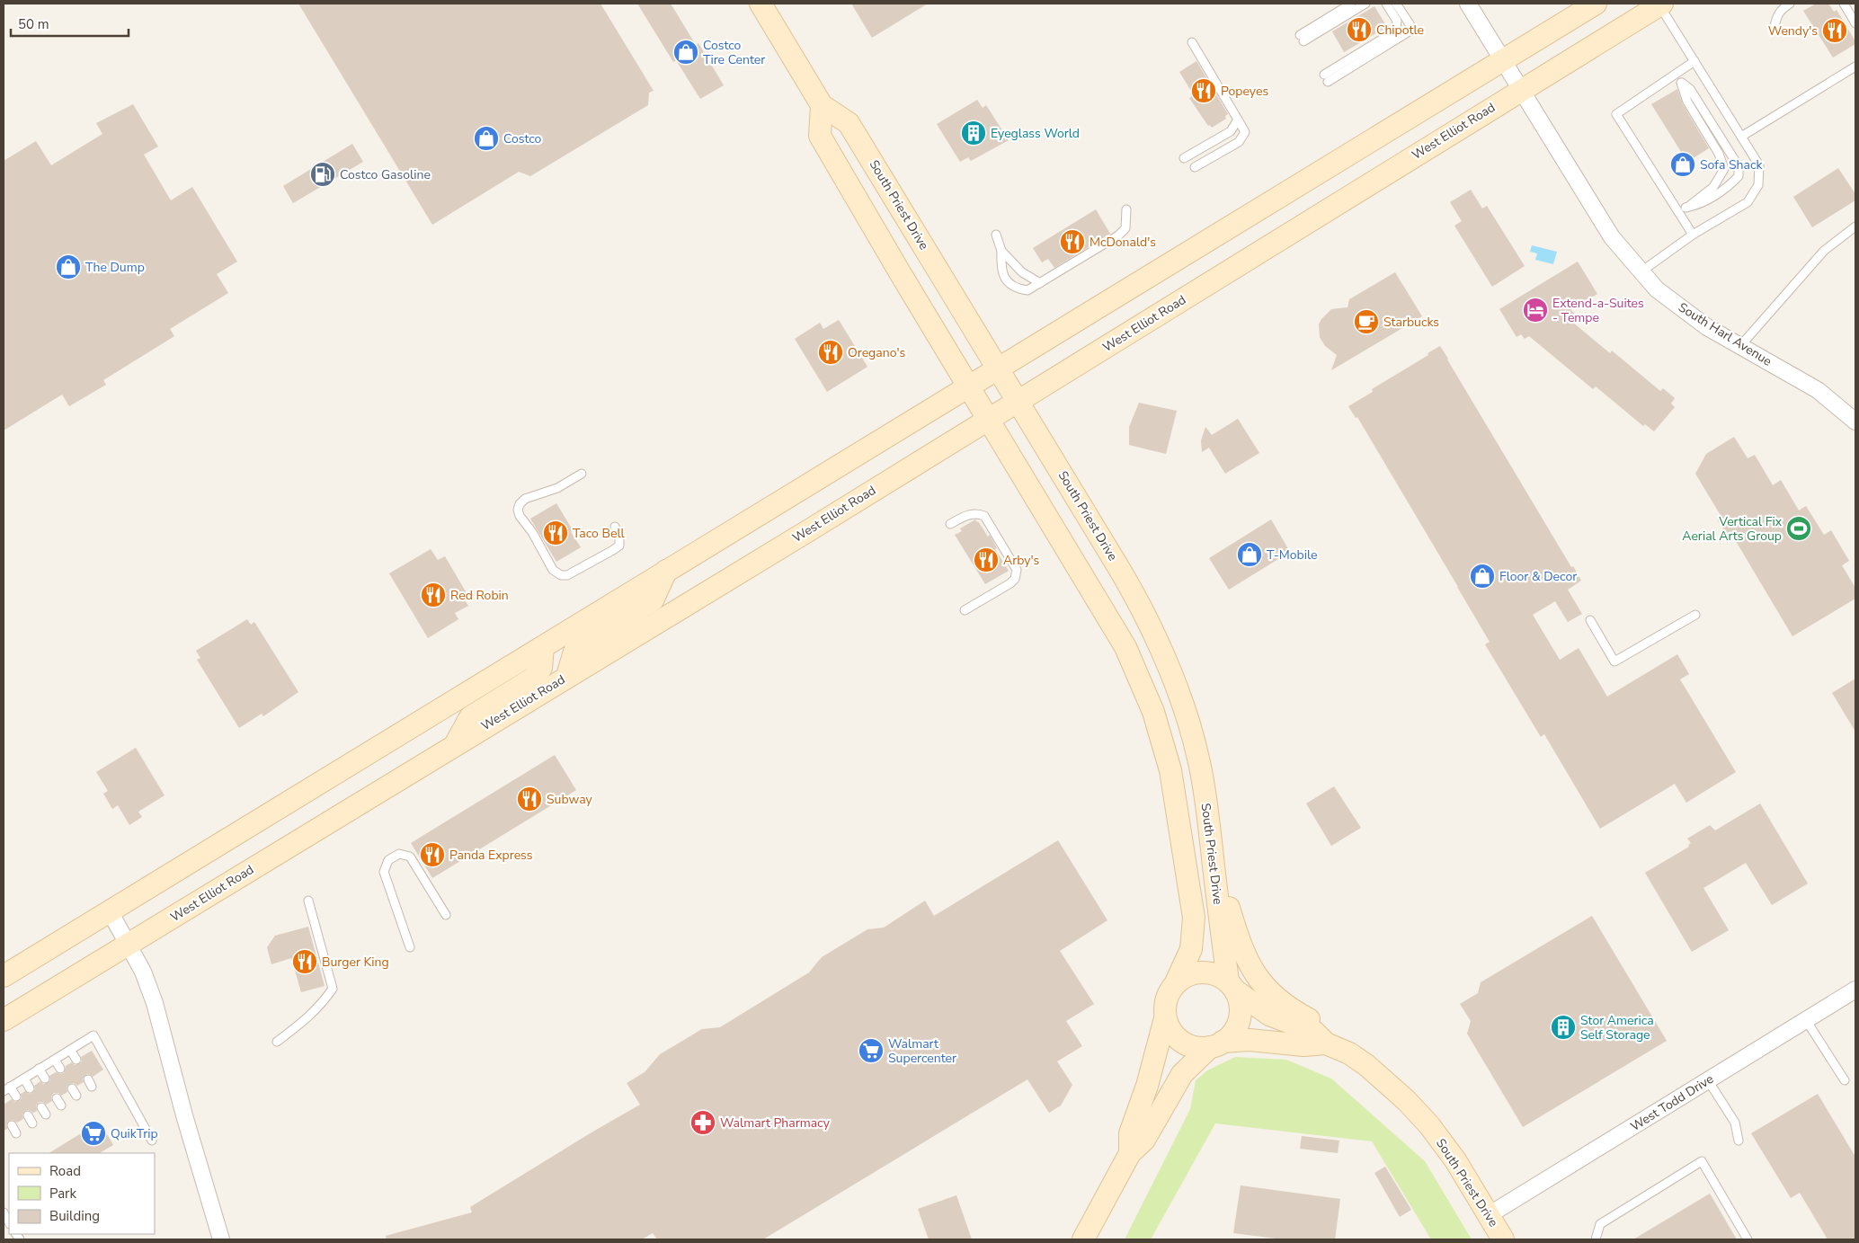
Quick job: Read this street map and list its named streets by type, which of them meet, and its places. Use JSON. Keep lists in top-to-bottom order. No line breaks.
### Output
{"streets":{"main road":["West Elliot Road","South Priest Drive"],"street":["South Harl Avenue","West Todd Drive"]},"crossings":[["West Elliot Road","South Priest Drive"],["West Elliot Road","South Harl Avenue"],["South Priest Drive","West Todd Drive"]],"places":{"restaurant":["Chipotle","Wendy's","Popeyes","McDonald's","Oregano's","Taco Bell","Arby's","Red Robin","Subway","Panda Express","Burger King"],"shop":["Costco Tire Center","Costco","Sofa Shack","The Dump","T-Mobile","Floor & Decor"],"building":["Eyeglass World","Stor America Self Storage"],"fuel station":["Costco Gasoline"],"hotel":["Extend-a-Suites - Tempe"],"cafe":["Starbucks"],"sports":["Vertical Fix Aerial Arts Group"],"supermarket":["Walmart Supercenter","QuikTrip"],"pharmacy":["Walmart Pharmacy"]},"legend":["Road","Park","Building"],"scale_bar":"50 m"}
